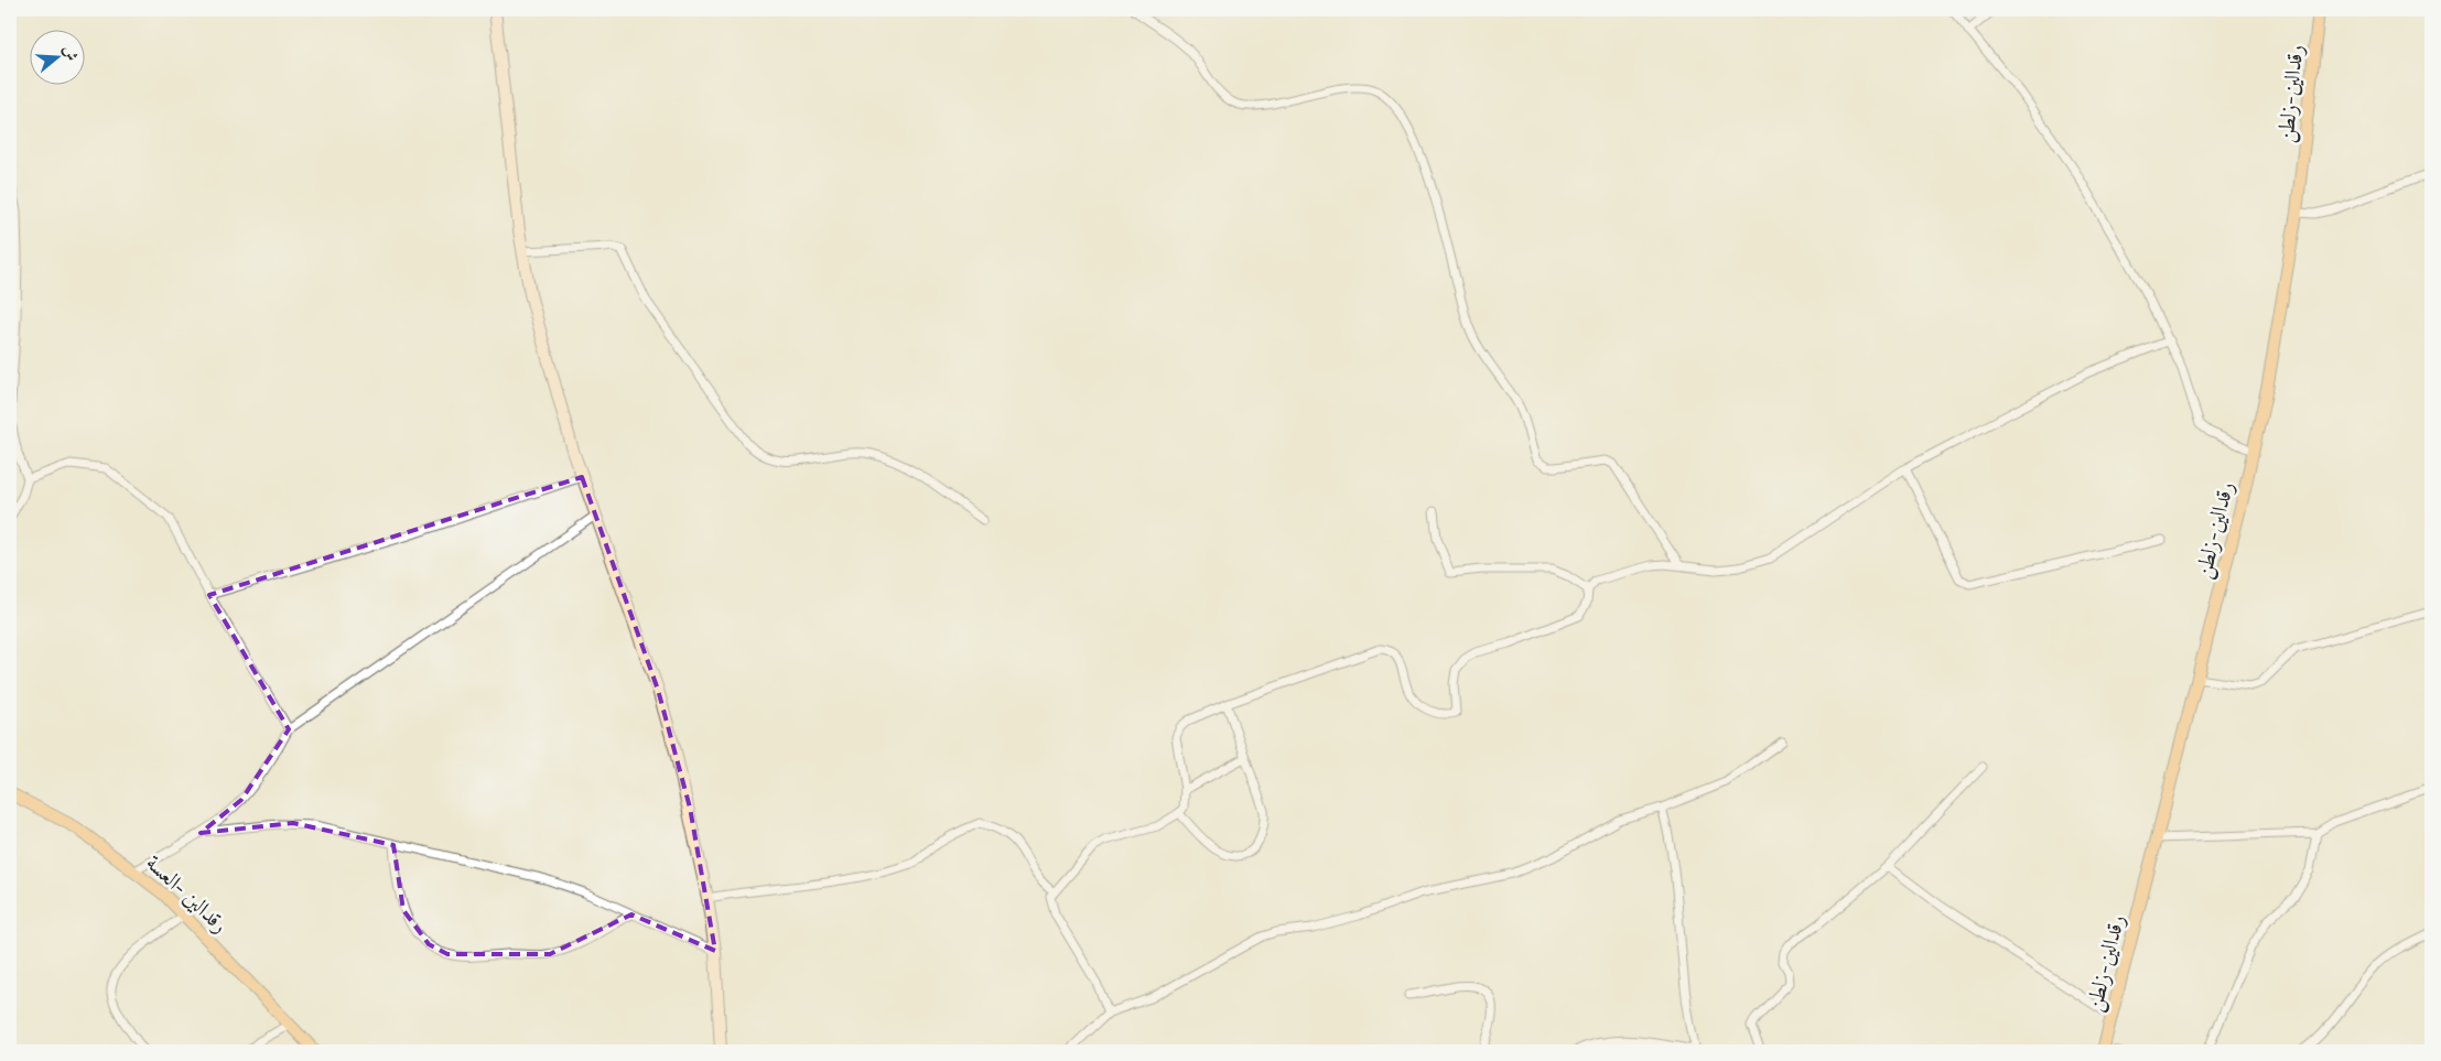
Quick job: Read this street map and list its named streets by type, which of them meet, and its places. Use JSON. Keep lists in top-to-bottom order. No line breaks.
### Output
{"streets":{"main road":["رقدالين-زلطن","رقدالين -العسة"]},"north":"right"}
